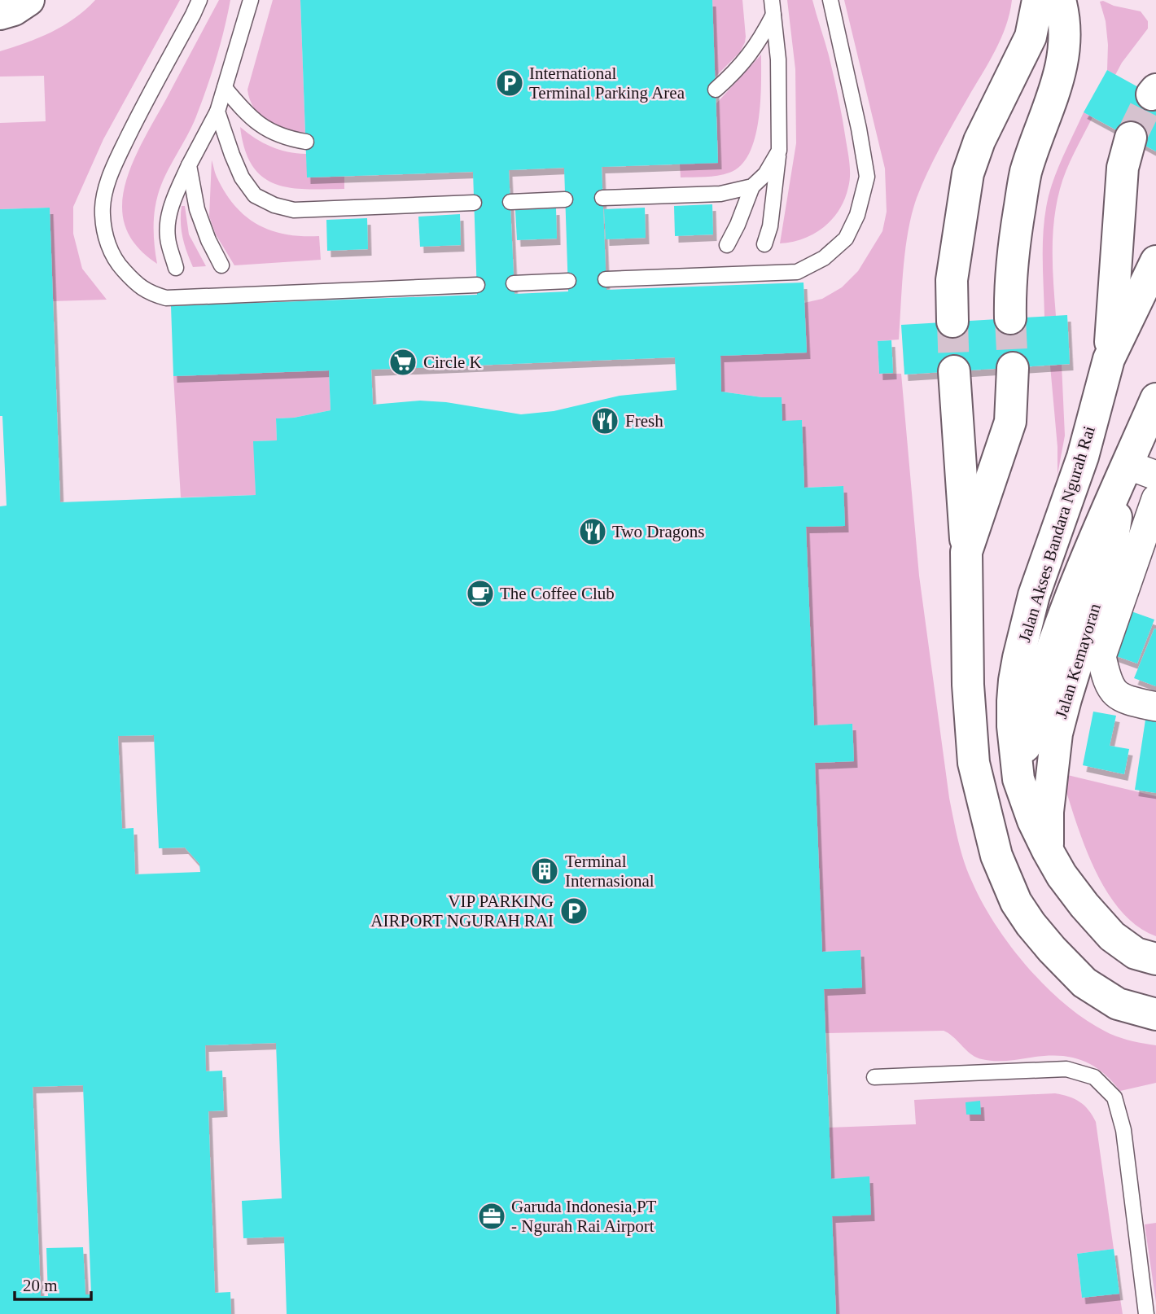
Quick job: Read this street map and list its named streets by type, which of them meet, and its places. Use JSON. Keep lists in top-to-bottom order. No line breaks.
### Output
{"streets":{"street":["Jalan Akses Bandara Ngurah Rai","Jalan Kemayoran"]},"crossings":[["Jalan Akses Bandara Ngurah Rai","Jalan Kemayoran"]],"places":{"parking":["International Terminal Parking Area","VIP PARKING AIRPORT NGURAH RAI"],"supermarket":["Circle K"],"restaurant":["Fresh","Two Dragons"],"cafe":["The Coffee Club"],"building":["Terminal Internasional"],"office":["Garuda Indonesia,PT - Ngurah Rai Airport"]},"scale_bar":"20 m"}
